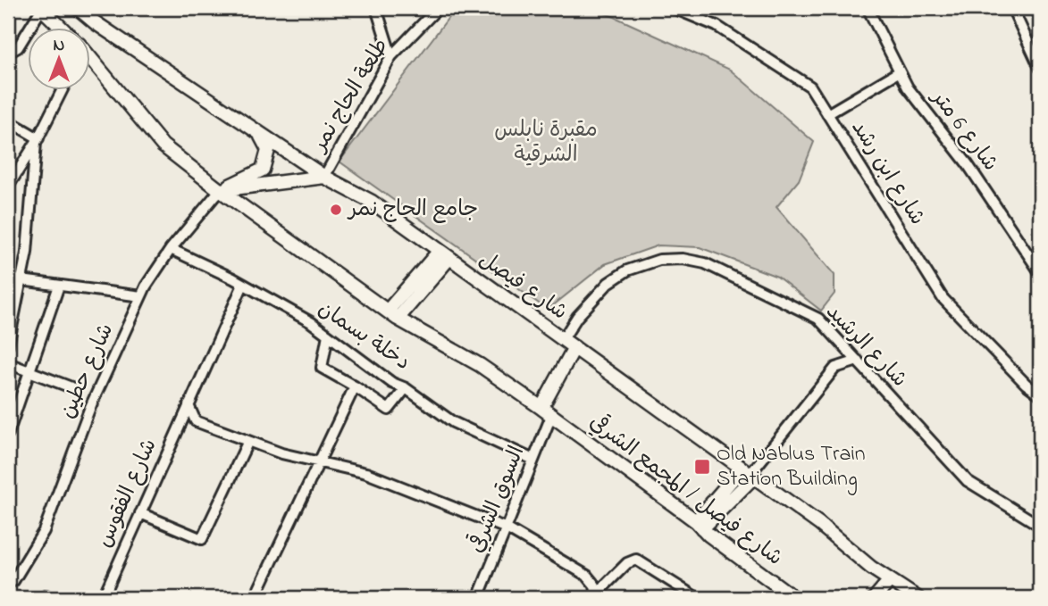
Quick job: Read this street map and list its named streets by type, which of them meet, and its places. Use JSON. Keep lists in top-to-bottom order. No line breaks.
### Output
{"streets":{"main road":["شارع فيصل","شارع فيصل / المجمع الشرقي"],"street":["طلعة الحاج نمر","شارع 6 متر","شارع ابن رشد","دخلة بسمان","شارع الرشيد","شارع حطين","شارع الفقوس","السوق الشرقي"]},"crossings":[["طلعة الحاج نمر","شارع فيصل"],["شارع فيصل","شارع الرشيد"],["دخلة بسمان","شارع حطين"],["دخلة بسمان","شارع الفقوس"],["دخلة بسمان","السوق الشرقي"],["شارع حطين","شارع فيصل / المجمع الشرقي"],["شارع فيصل / المجمع الشرقي","السوق الشرقي"]],"parks":["مقبرة نابلس الشرقية"],"places":{"other":["جامع الحاج نمر"],"transit":["Old Nablus Train Station Building"]},"north":"top"}
